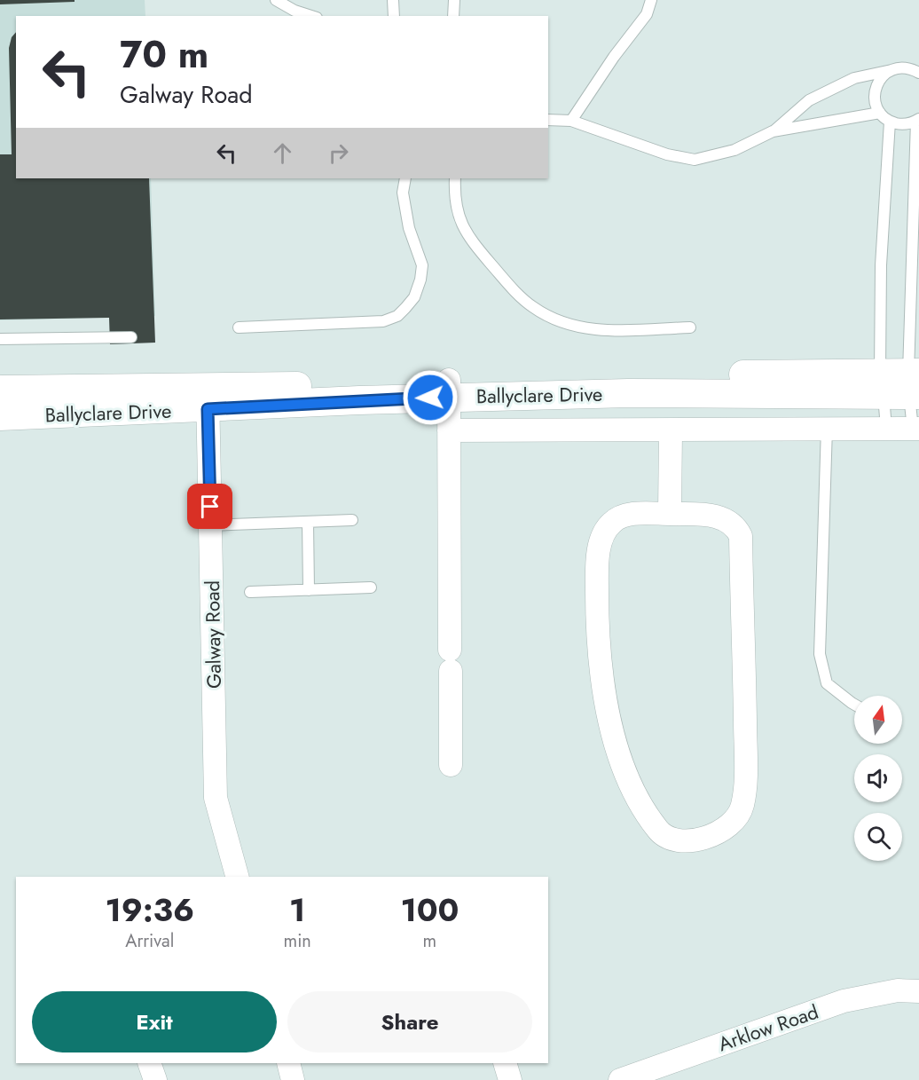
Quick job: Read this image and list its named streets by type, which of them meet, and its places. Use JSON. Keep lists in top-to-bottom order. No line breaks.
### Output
{"streets":{"street":["Ballyclare Drive","Galway Road","Arklow Road"]},"crossings":[["Ballyclare Drive","Galway Road"]],"north":"top","page":{"turn":["70 m","Galway Road"],"eta":["19:36","Arrival","1","min","100","m"],"buttons":["Exit","Share"]}}
